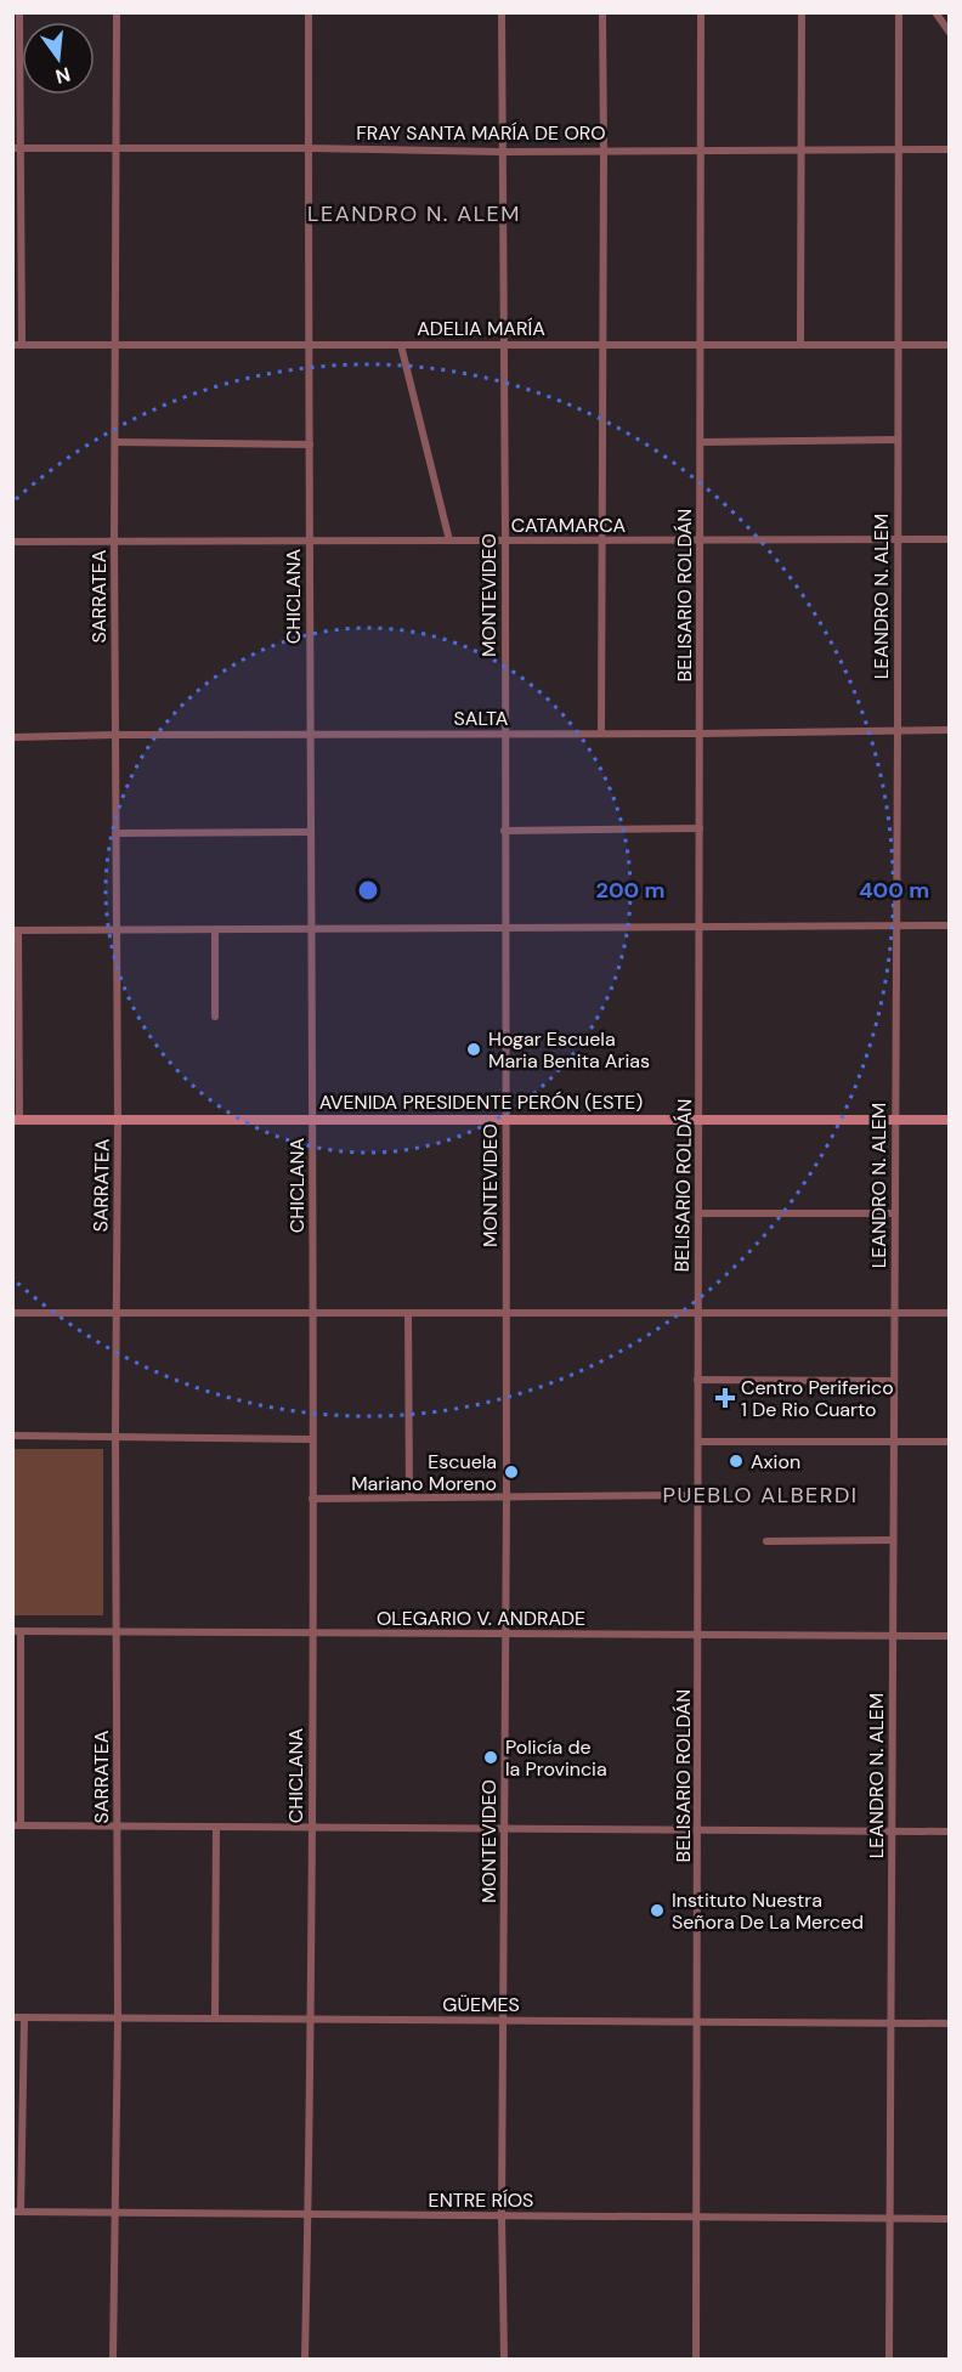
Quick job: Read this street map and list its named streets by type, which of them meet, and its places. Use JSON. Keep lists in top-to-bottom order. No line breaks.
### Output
{"streets":{"main road":["AVENIDA PRESIDENTE PERÓN (ESTE)"],"street":["FRAY SANTA MARÍA DE ORO","ADELIA MARÍA","CATAMARCA","MONTEVIDEO","BELISARIO ROLDÁN","SARRATEA","CHICLANA","LEANDRO N. ALEM","SALTA","OLEGARIO V. ANDRADE","GÜEMES","ENTRE RÍOS"]},"crossings":[["FRAY SANTA MARÍA DE ORO","MONTEVIDEO"],["FRAY SANTA MARÍA DE ORO","BELISARIO ROLDÁN"],["FRAY SANTA MARÍA DE ORO","SARRATEA"],["FRAY SANTA MARÍA DE ORO","CHICLANA"],["FRAY SANTA MARÍA DE ORO","LEANDRO N. ALEM"],["ADELIA MARÍA","MONTEVIDEO"],["ADELIA MARÍA","BELISARIO ROLDÁN"],["ADELIA MARÍA","SARRATEA"],["ADELIA MARÍA","CHICLANA"],["ADELIA MARÍA","LEANDRO N. ALEM"],["CATAMARCA","MONTEVIDEO"],["CATAMARCA","BELISARIO ROLDÁN"],["CATAMARCA","SARRATEA"],["CATAMARCA","CHICLANA"],["CATAMARCA","LEANDRO N. ALEM"],["MONTEVIDEO","SALTA"],["MONTEVIDEO","AVENIDA PRESIDENTE PERÓN (ESTE)"],["MONTEVIDEO","OLEGARIO V. ANDRADE"],["MONTEVIDEO","GÜEMES"],["MONTEVIDEO","ENTRE RÍOS"],["BELISARIO ROLDÁN","SALTA"],["BELISARIO ROLDÁN","AVENIDA PRESIDENTE PERÓN (ESTE)"],["BELISARIO ROLDÁN","OLEGARIO V. ANDRADE"],["BELISARIO ROLDÁN","GÜEMES"],["BELISARIO ROLDÁN","ENTRE RÍOS"],["SARRATEA","SALTA"],["SARRATEA","AVENIDA PRESIDENTE PERÓN (ESTE)"],["SARRATEA","OLEGARIO V. ANDRADE"],["SARRATEA","GÜEMES"],["SARRATEA","ENTRE RÍOS"],["CHICLANA","SALTA"],["CHICLANA","AVENIDA PRESIDENTE PERÓN (ESTE)"],["CHICLANA","OLEGARIO V. ANDRADE"],["CHICLANA","GÜEMES"],["CHICLANA","ENTRE RÍOS"],["LEANDRO N. ALEM","SALTA"],["LEANDRO N. ALEM","AVENIDA PRESIDENTE PERÓN (ESTE)"],["LEANDRO N. ALEM","OLEGARIO V. ANDRADE"],["LEANDRO N. ALEM","GÜEMES"],["LEANDRO N. ALEM","ENTRE RÍOS"]],"districts":["LEANDRO N. ALEM","PUEBLO ALBERDI"],"places":{"other":["Hogar Escuela Maria Benita Arias","Axion","Escuela Mariano Moreno","Policía de la Provincia","Instituto Nuestra Señora De La Merced"],"health":["Centro Periferico 1 De Rio Cuarto"]},"north":"bottom","rings":["200 m","400 m"]}
